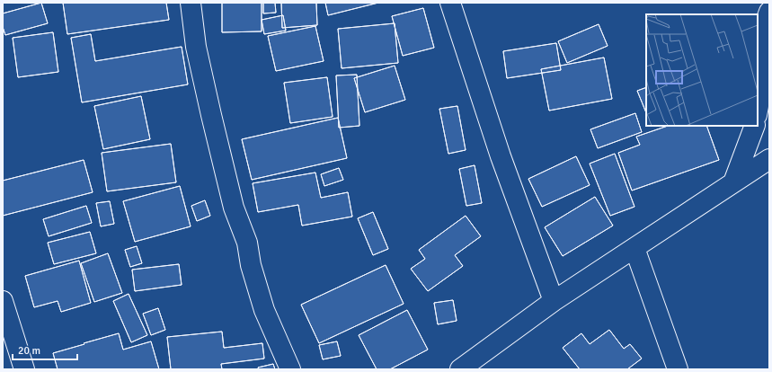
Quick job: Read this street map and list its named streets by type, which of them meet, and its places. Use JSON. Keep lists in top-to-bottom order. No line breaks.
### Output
{"scale_bar":"20 m"}
